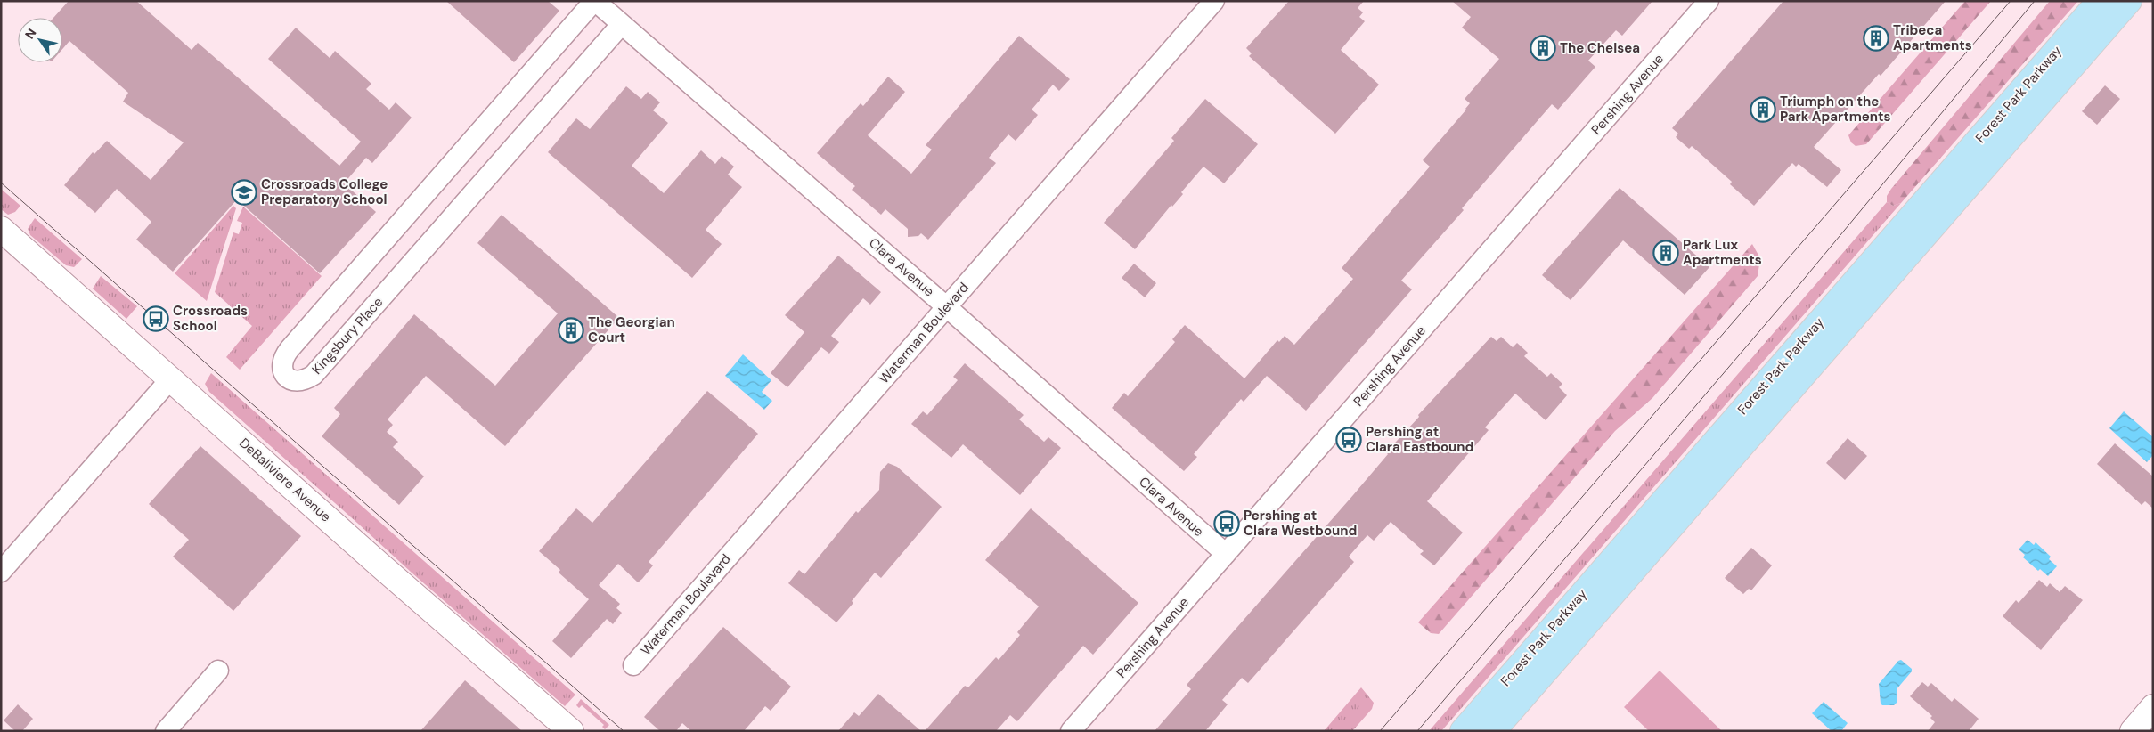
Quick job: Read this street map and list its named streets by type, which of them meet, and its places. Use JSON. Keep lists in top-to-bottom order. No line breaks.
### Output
{"streets":{"main road":["Forest Park Parkway","DeBaliviere Avenue"],"street":["Pershing Avenue","Clara Avenue","Waterman Boulevard","Kingsbury Place"]},"crossings":[["Pershing Avenue","Clara Avenue"],["Clara Avenue","Waterman Boulevard"],["Clara Avenue","Kingsbury Place"]],"places":{"building":["Tribeca Apartments","The Chelsea","Triumph on the Park Apartments","Park Lux Apartments","The Georgian Court"],"school or university":["Crossroads College Preparatory School"],"bus stop":["Crossroads School","Pershing at Clara Eastbound","Pershing at Clara Westbound"]},"north":"top left"}
